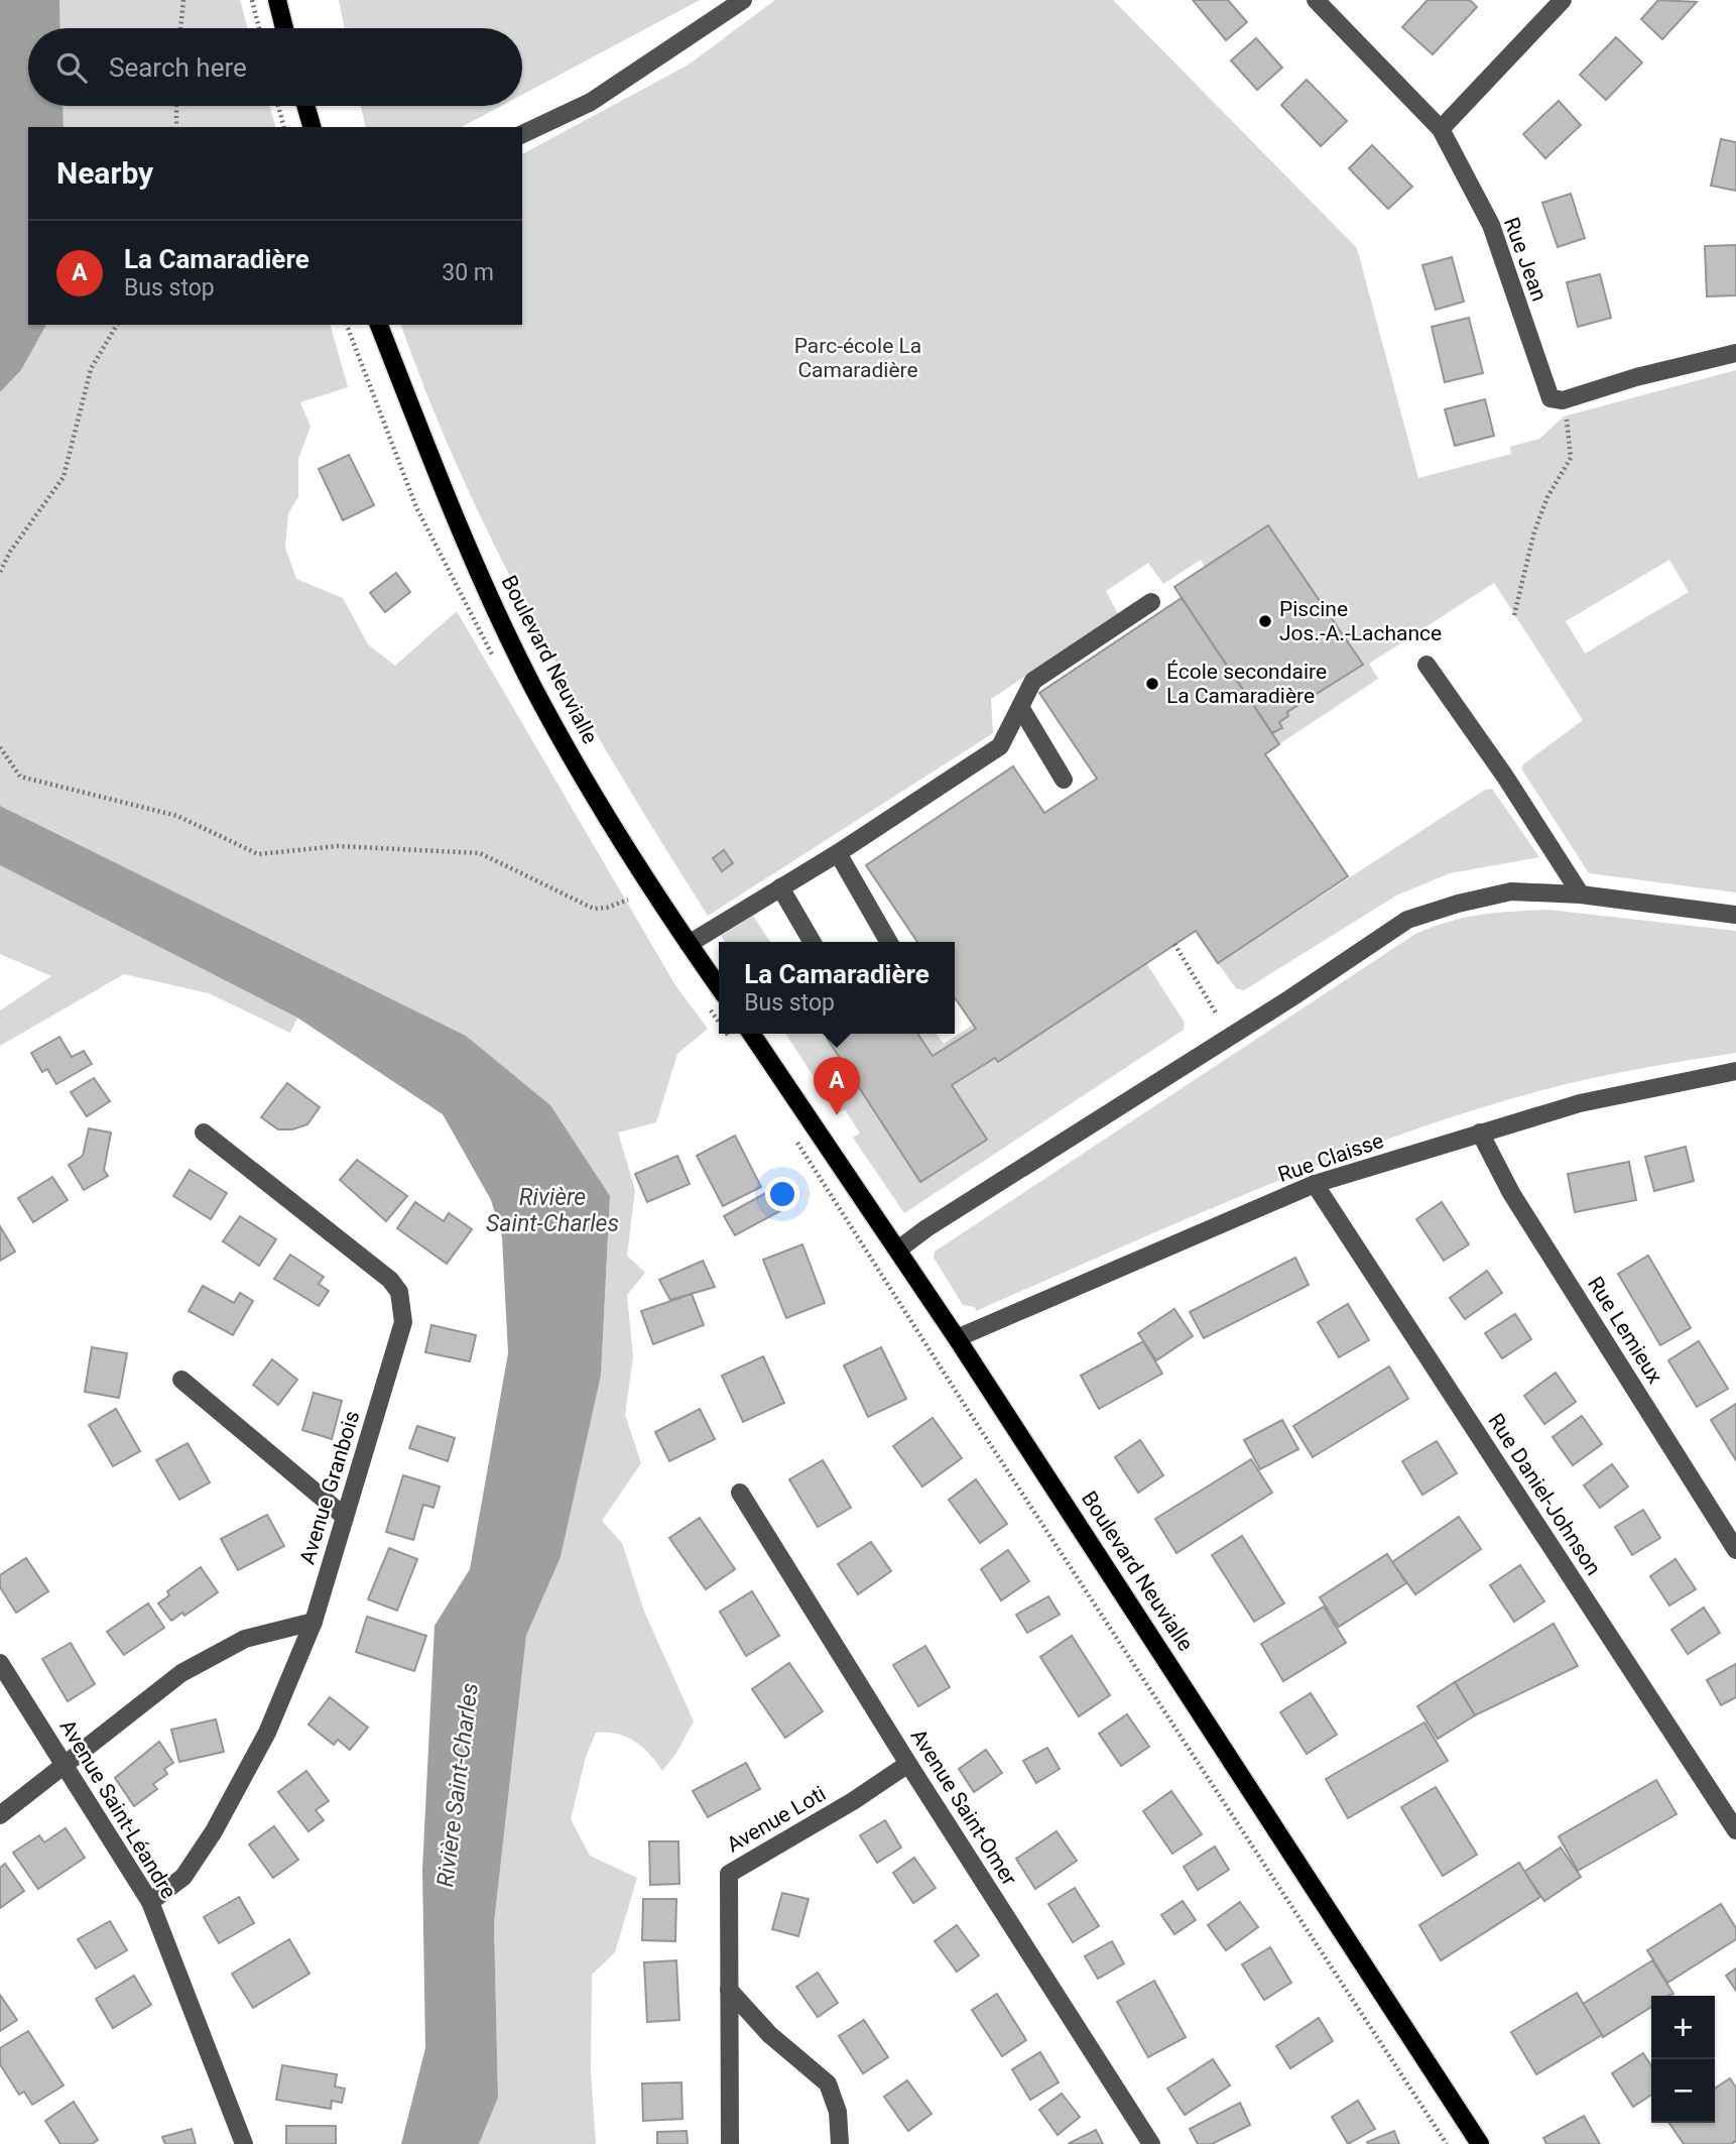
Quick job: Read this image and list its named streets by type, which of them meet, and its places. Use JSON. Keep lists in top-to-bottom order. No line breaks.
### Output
{"streets":{"main road":["Boulevard Neuvialle"],"street":["Rue Jean","Rue Claisse","Rue Lemieux","Avenue Granbois","Rue Daniel-Johnson","Avenue Saint-Omer","Avenue Saint-Léandre","Avenue Loti"]},"crossings":[["Boulevard Neuvialle","Rue Claisse"],["Rue Claisse","Rue Lemieux"],["Rue Claisse","Rue Daniel-Johnson"],["Avenue Granbois","Avenue Saint-Léandre"],["Avenue Saint-Omer","Avenue Loti"]],"water":["Rivière Saint-Charles"],"parks":["Parc-école La Camaradière"],"places":["Piscine Jos.-A.-Lachance","École secondaire La Camaradière"],"page":{"search":"Search here","heading":"Nearby","list":[{"mark":"A","name":"La Camaradière","note":"Bus stop","value":"30 m"}],"popup":["La Camaradière","Bus stop"],"pins":"A","map_buttons":["+","−"]}}
